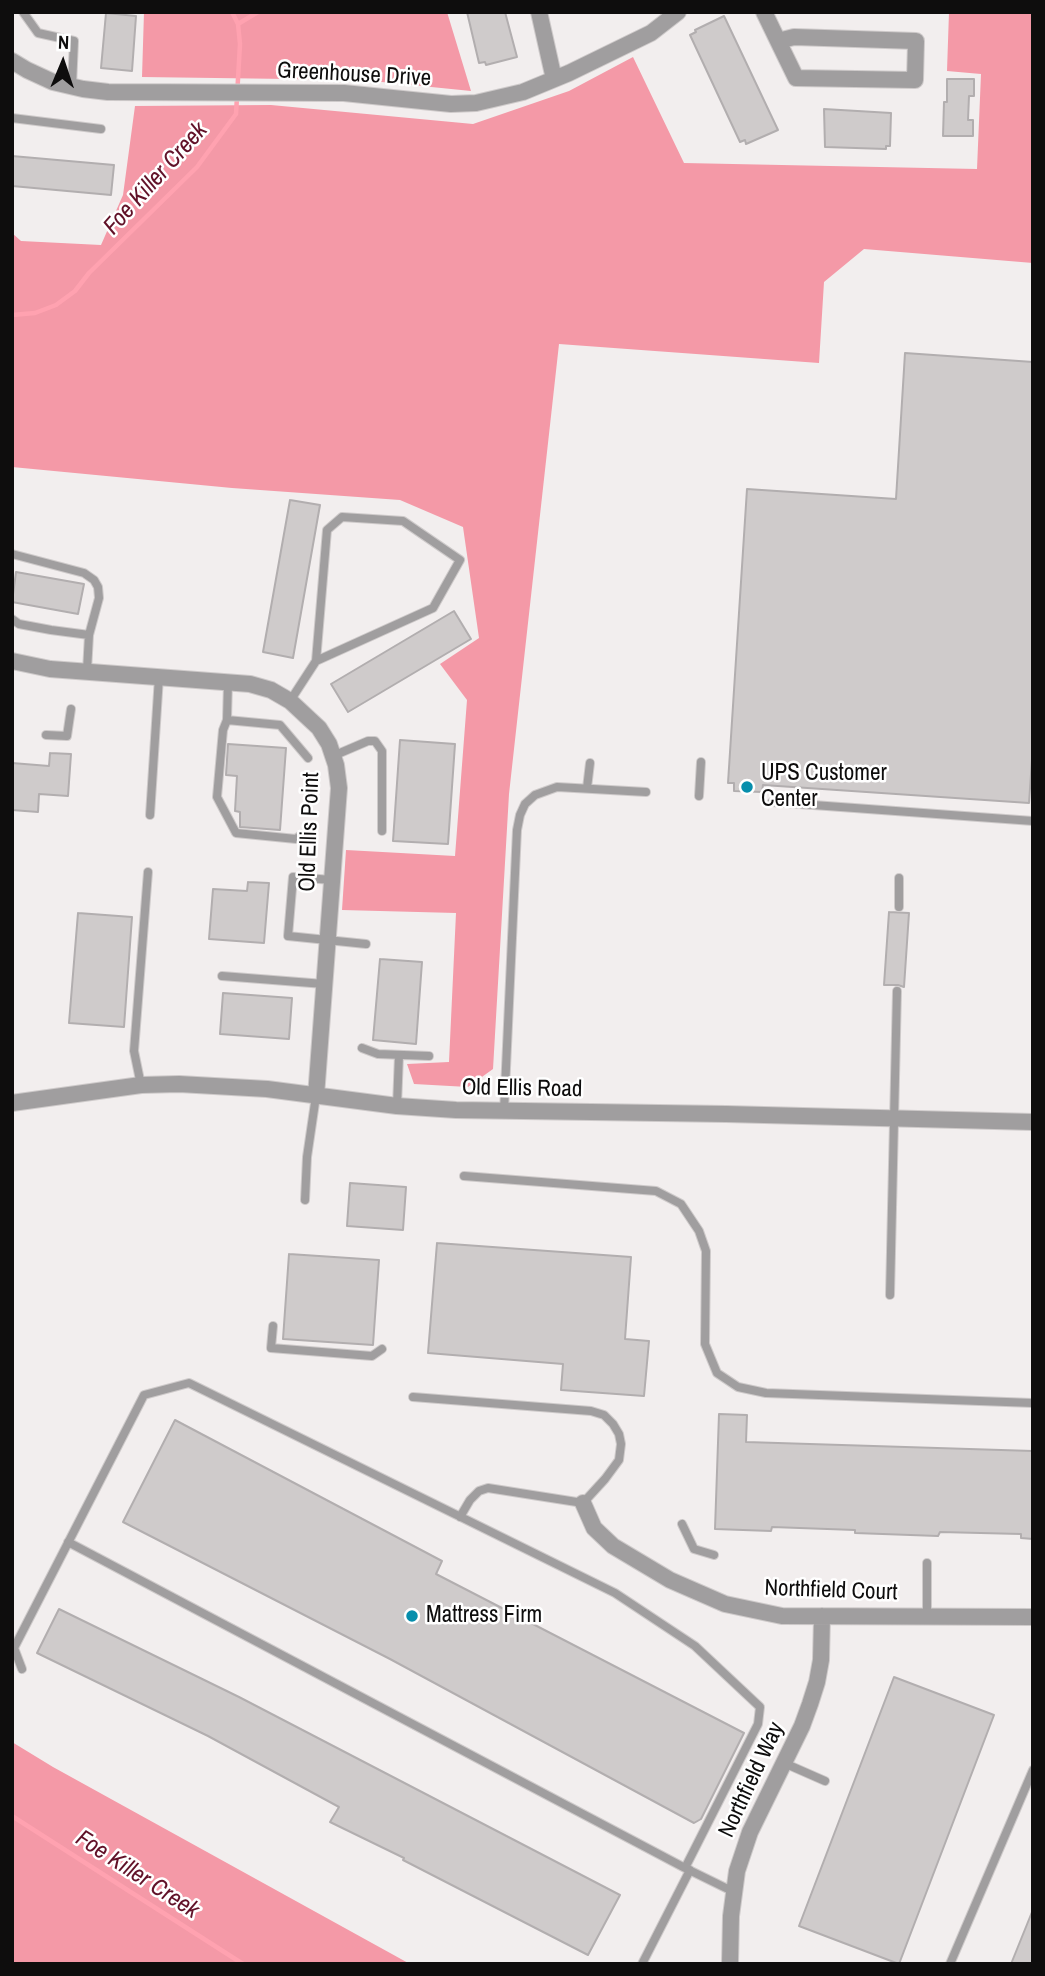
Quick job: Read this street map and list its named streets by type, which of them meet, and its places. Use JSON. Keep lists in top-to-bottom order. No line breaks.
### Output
{"streets":{"street":["Greenhouse Drive","Old Ellis Point","Old Ellis Road","Northfield Court","Northfield Way"]},"crossings":[["Old Ellis Point","Old Ellis Road"],["Northfield Court","Northfield Way"]],"water":["Foe Killer Creek"],"places":["UPS Customer Center","Mattress Firm"],"north":"top"}
